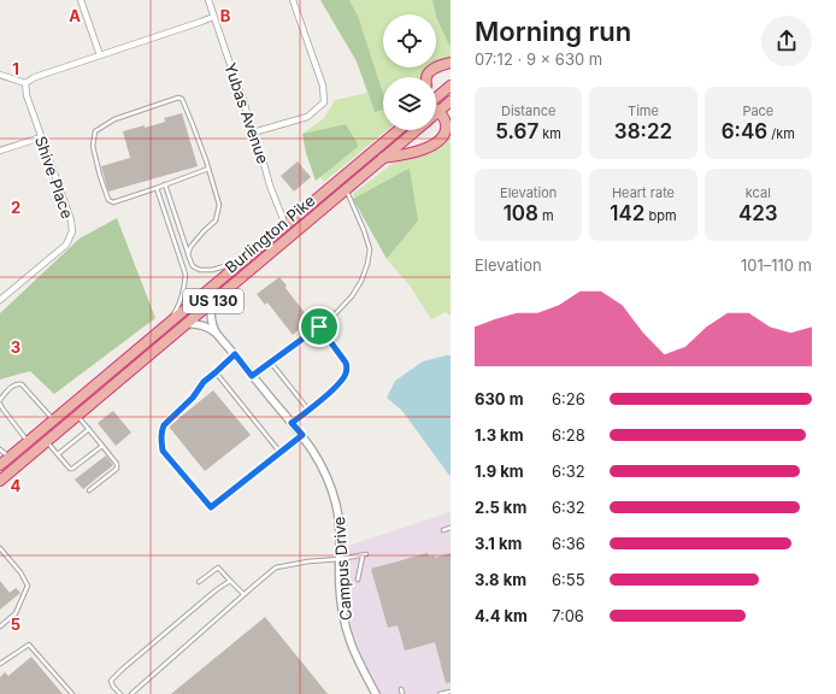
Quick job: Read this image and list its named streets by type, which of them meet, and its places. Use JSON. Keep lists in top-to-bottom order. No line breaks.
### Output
{"streets":{"highway":["Burlington Pike","US 130"],"street":["Yubas Avenue","Shive Place","Campus Drive"]},"crossings":[["Yubas Avenue","Burlington Pike"],["Burlington Pike","Campus Drive"]],"page":{"heading":["Morning run","07:12 · 9 × 630 m"],"stats":[["Distance","5.67 km"],["Time","38:22"],["Pace","6:46 /km"],["Elevation","108 m"],["Heart rate","142 bpm"],["kcal","423"]],"chart":["Elevation","101–110 m"],"list":[{"name":"630 m","note":"6:26"},{"name":"1.3 km","note":"6:28"},{"name":"1.9 km","note":"6:32"},{"name":"2.5 km","note":"6:32"},{"name":"3.1 km","note":"6:36"},{"name":"3.8 km","note":"6:55"},{"name":"4.4 km","note":"7:06"}]},"grid":{"columns":["A","B"],"rows":["1","2","3","4","5"]}}
